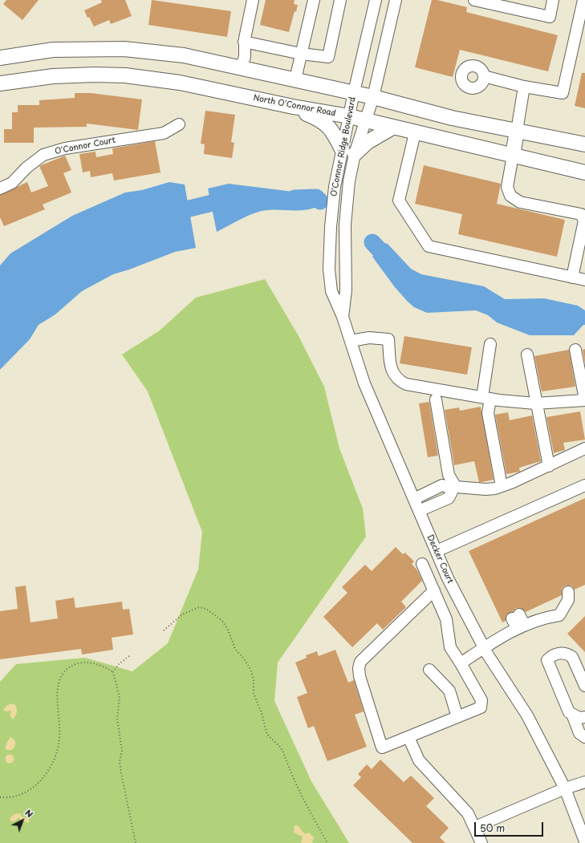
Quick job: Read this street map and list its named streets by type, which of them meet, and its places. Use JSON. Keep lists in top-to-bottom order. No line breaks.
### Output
{"streets":{"main road":["North O'Connor Road"],"street":["O'Connor Court","O'Connor Ridge Boulevard","Decker Court"]},"crossings":[["North O'Connor Road","O'Connor Ridge Boulevard"],["O'Connor Ridge Boulevard","Decker Court"]],"scale_bar":"50 m","north":"top right"}
